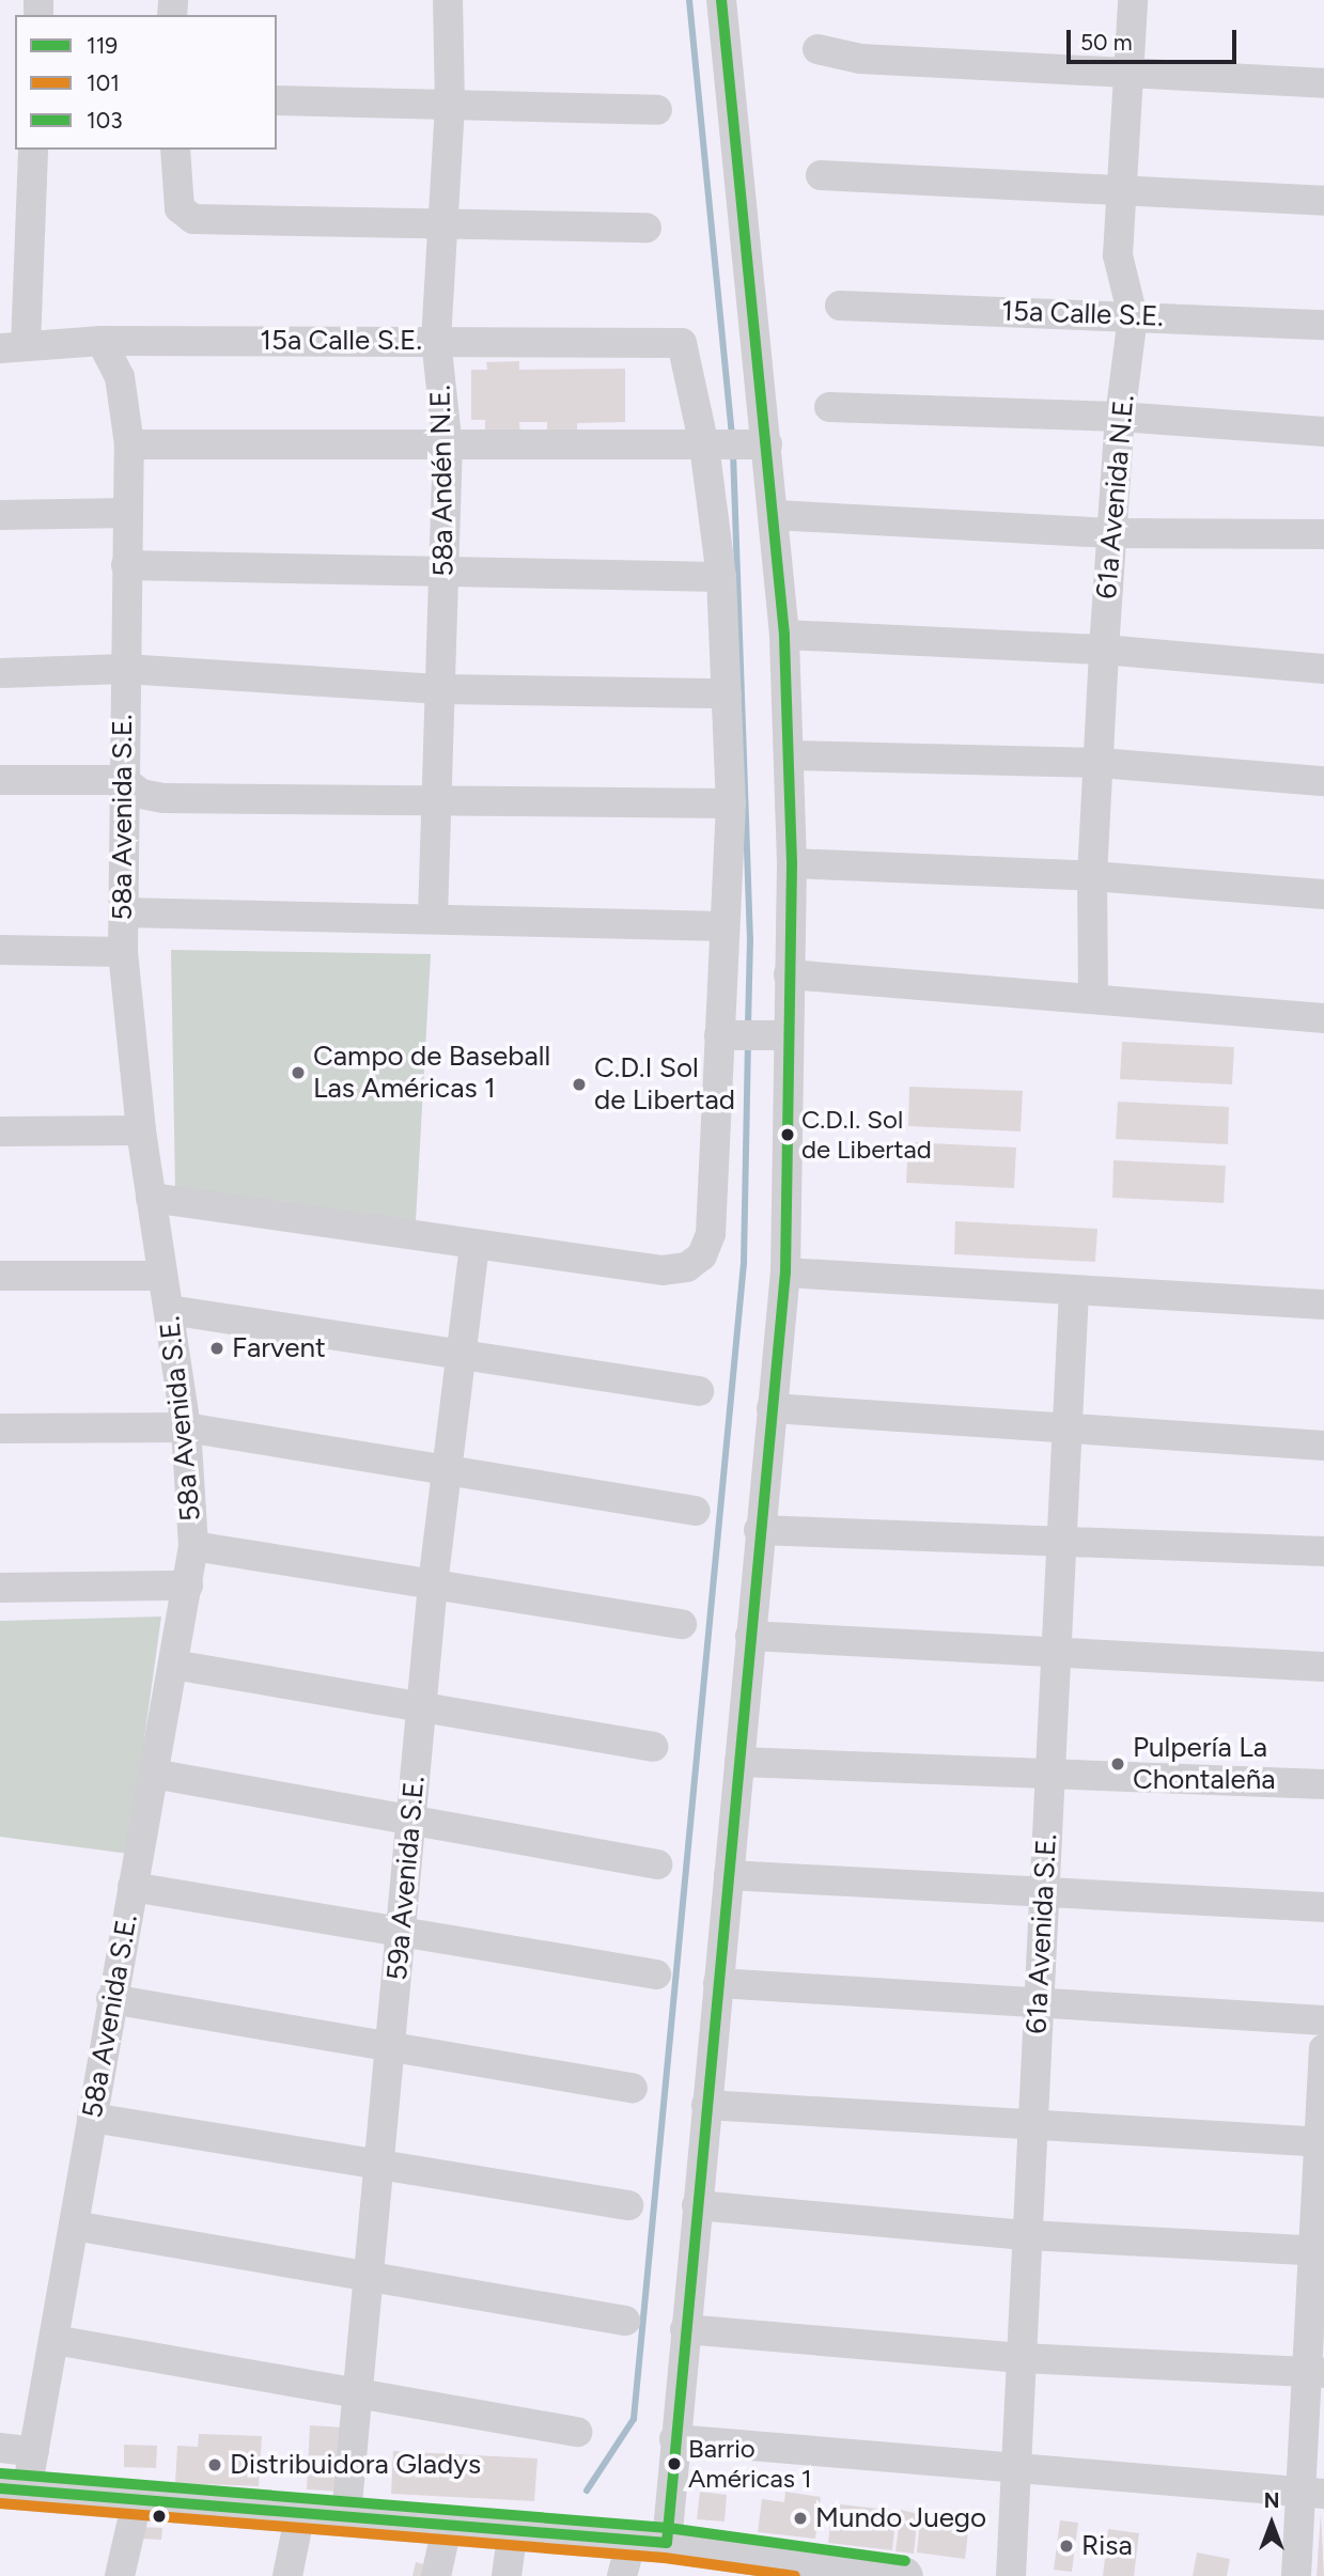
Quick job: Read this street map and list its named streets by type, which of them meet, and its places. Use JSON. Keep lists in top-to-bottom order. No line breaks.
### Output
{"streets":{"street":["15a Calle S.E.","58a Andén N.E.","61a Avenida N.E.","58a Avenida S.E.","59a Avenida S.E.","61a Avenida S.E."]},"crossings":[["15a Calle S.E.","58a Andén N.E."],["15a Calle S.E.","61a Avenida N.E."],["15a Calle S.E.","58a Avenida S.E."]],"places":["Campo de Baseball Las Américas 1","C.D.I Sol de Libertad","C.D.I. Sol de Libertad","Farvent","Pulpería La Chontaleña","Barrio Américas 1","Distribuidora Gladys","Mundo Juego","Risa"],"lines":["transit line 119","transit line 103","transit line 101"],"legend":["119","101","103"],"scale_bar":"50 m","north":"top"}
